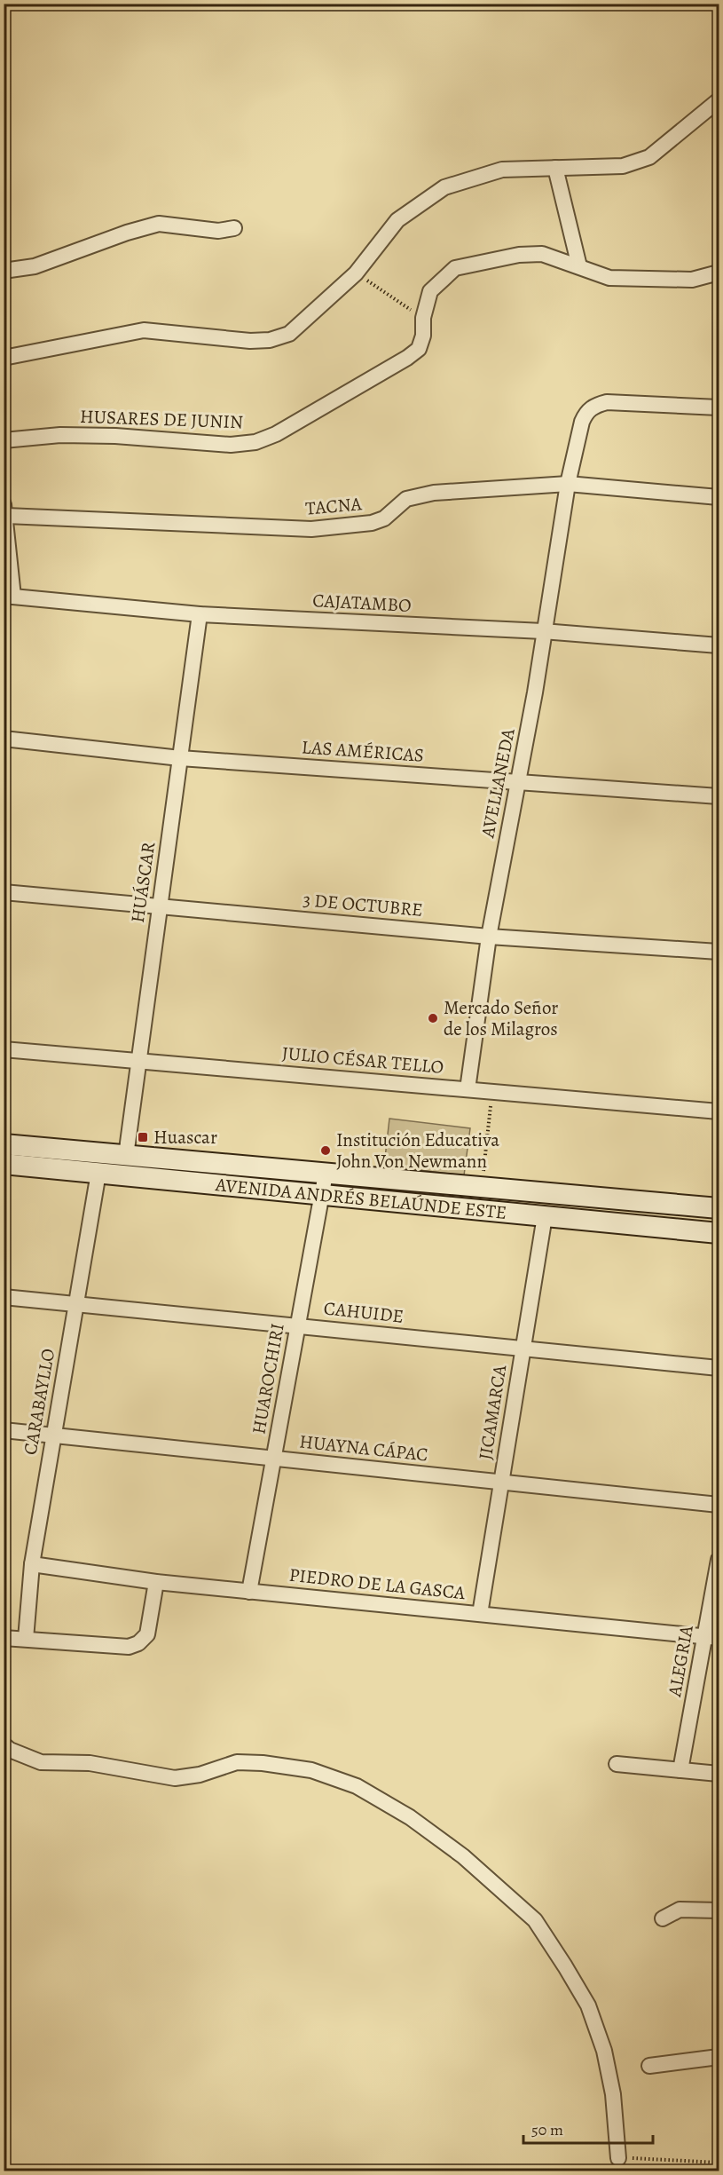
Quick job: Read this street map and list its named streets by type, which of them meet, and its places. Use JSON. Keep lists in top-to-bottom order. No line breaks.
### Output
{"streets":{"street":["HUSARES DE JUNIN","TACNA","CAJATAMBO","LAS AMÉRICAS","AVELLANEDA","HUÁSCAR","3 DE OCTUBRE","JULIO CÉSAR TELLO","AVENIDA ANDRÉS BELAÚNDE ESTE","CAHUIDE","HUAROCHIRI","CARABAYLLO","JICAMARCA","HUAYNA CÁPAC","PIEDRO DE LA GASCA","ALEGRIA"]},"crossings":[["TACNA","AVELLANEDA"],["CAJATAMBO","AVELLANEDA"],["CAJATAMBO","HUÁSCAR"],["LAS AMÉRICAS","AVELLANEDA"],["LAS AMÉRICAS","HUÁSCAR"],["AVELLANEDA","3 DE OCTUBRE"],["AVELLANEDA","JULIO CÉSAR TELLO"],["HUÁSCAR","3 DE OCTUBRE"],["HUÁSCAR","JULIO CÉSAR TELLO"],["HUÁSCAR","AVENIDA ANDRÉS BELAÚNDE ESTE"],["AVENIDA ANDRÉS BELAÚNDE ESTE","HUAROCHIRI"],["AVENIDA ANDRÉS BELAÚNDE ESTE","CARABAYLLO"],["AVENIDA ANDRÉS BELAÚNDE ESTE","JICAMARCA"],["CAHUIDE","HUAROCHIRI"],["CAHUIDE","CARABAYLLO"],["CAHUIDE","JICAMARCA"],["HUAROCHIRI","HUAYNA CÁPAC"],["HUAROCHIRI","PIEDRO DE LA GASCA"],["CARABAYLLO","HUAYNA CÁPAC"],["CARABAYLLO","PIEDRO DE LA GASCA"],["JICAMARCA","HUAYNA CÁPAC"],["JICAMARCA","PIEDRO DE LA GASCA"],["PIEDRO DE LA GASCA","ALEGRIA"]],"places":{"other":["Mercado Señor de los Milagros","Institución Educativa John Von Newmann"],"transit":["Huascar"]},"scale_bar":"50 m"}
